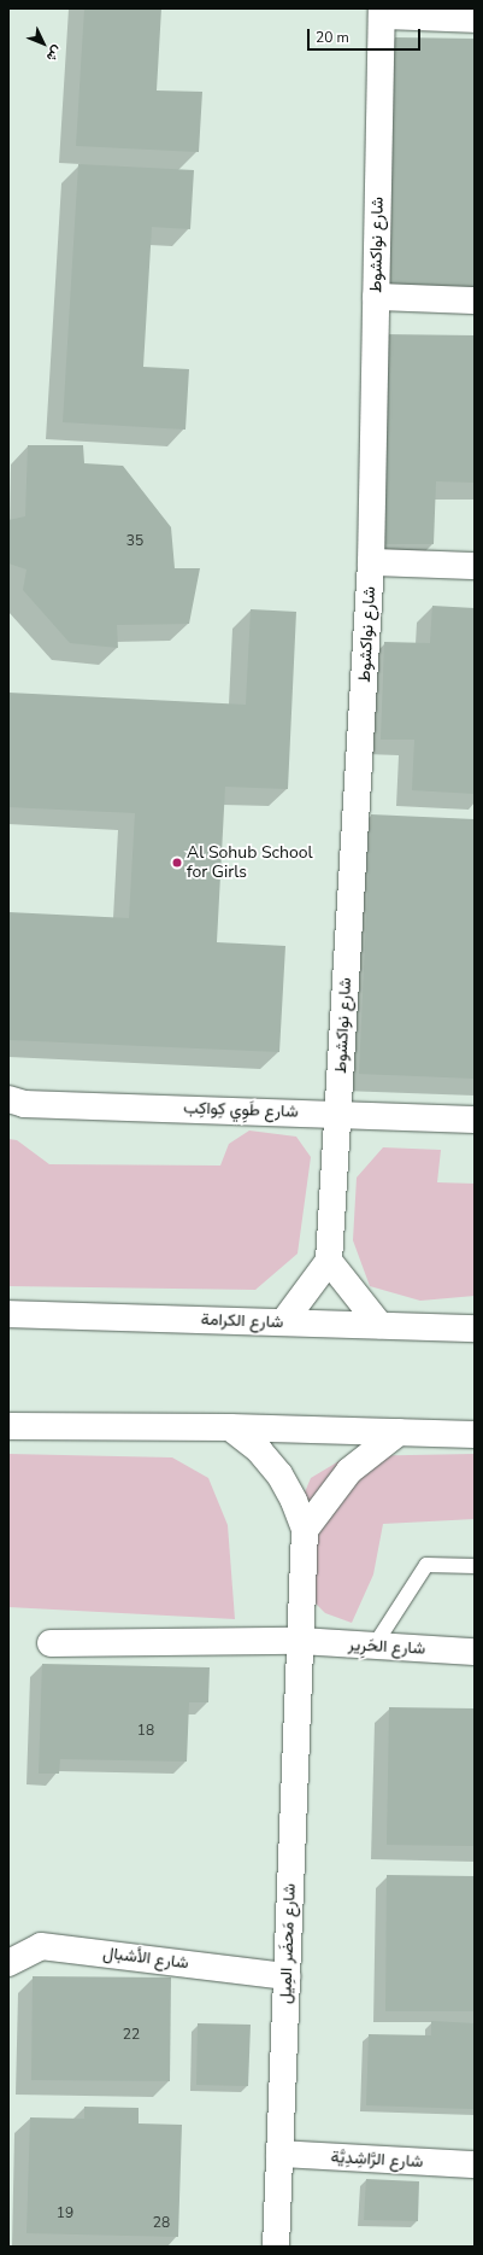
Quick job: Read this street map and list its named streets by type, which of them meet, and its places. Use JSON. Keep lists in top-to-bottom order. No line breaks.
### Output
{"streets":{"street":["شارع نواكشوط","شارع طَوِي كِواكِب","شارع الكرامة","شارع الحَرِير","شارع مَحضَر المِيل","شارع الأشبال","شارع الرَّاشِدِيَّة"]},"crossings":[["شارع نواكشوط","شارع طَوِي كِواكِب"],["شارع الحَرِير","شارع مَحضَر المِيل"],["شارع مَحضَر المِيل","شارع الأشبال"],["شارع مَحضَر المِيل","شارع الرَّاشِدِيَّة"]],"places":["Al Sohub School for Girls"],"house_numbers":["35","18","22","19","28"],"scale_bar":"20 m","north":"bottom right"}
